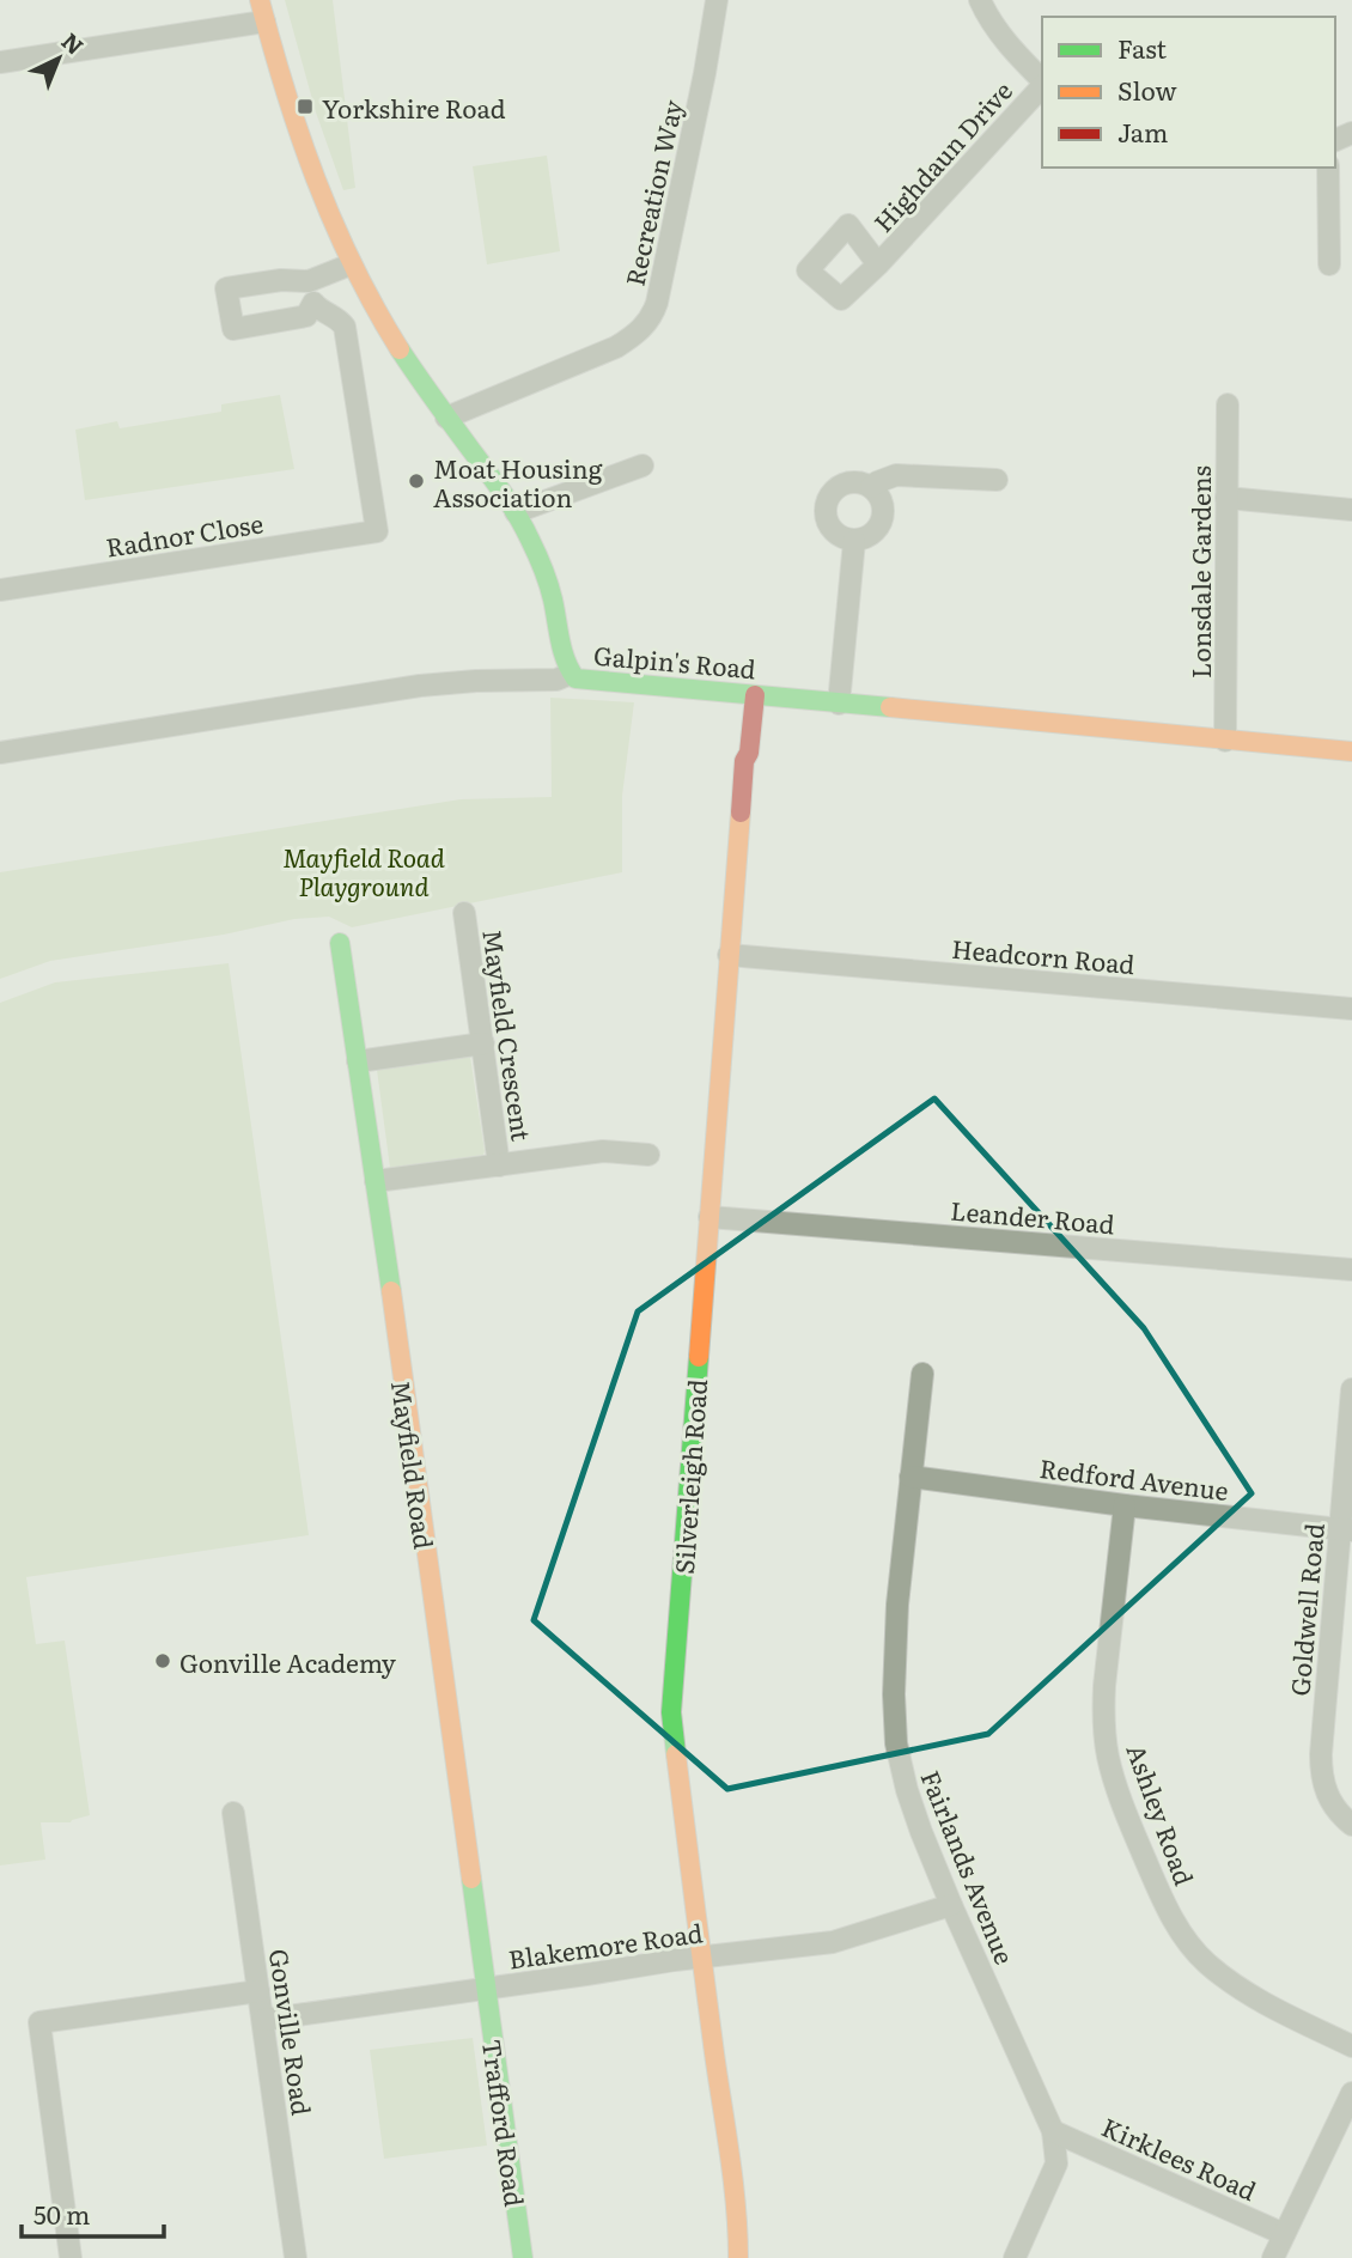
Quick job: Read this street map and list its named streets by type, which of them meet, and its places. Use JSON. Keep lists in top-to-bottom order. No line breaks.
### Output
{"streets":{"street":["Highdaun Drive","Recreation Way","Radnor Close","Lonsdale Gardens","Galpin's Road","Headcorn Road","Mayfield Crescent","Leander Road","Mayfield Road","Silverleigh Road","Redford Avenue","Goldwell Road","Ashley Road","Fairlands Avenue","Blakemore Road","Gonville Road","Trafford Road","Kirklees Road"]},"crossings":[["Lonsdale Gardens","Galpin's Road"],["Galpin's Road","Silverleigh Road"],["Headcorn Road","Silverleigh Road"],["Leander Road","Silverleigh Road"],["Mayfield Road","Blakemore Road"],["Mayfield Road","Trafford Road"],["Silverleigh Road","Blakemore Road"],["Redford Avenue","Goldwell Road"],["Redford Avenue","Ashley Road"],["Redford Avenue","Fairlands Avenue"],["Fairlands Avenue","Blakemore Road"],["Fairlands Avenue","Kirklees Road"],["Blakemore Road","Gonville Road"],["Blakemore Road","Trafford Road"]],"parks":["Mayfield Road Playground"],"places":{"transit":["Yorkshire Road"],"other":["Moat Housing Association","Gonville Academy"]},"legend":["Fast","Slow","Jam"],"scale_bar":"50 m","north":"top right"}
